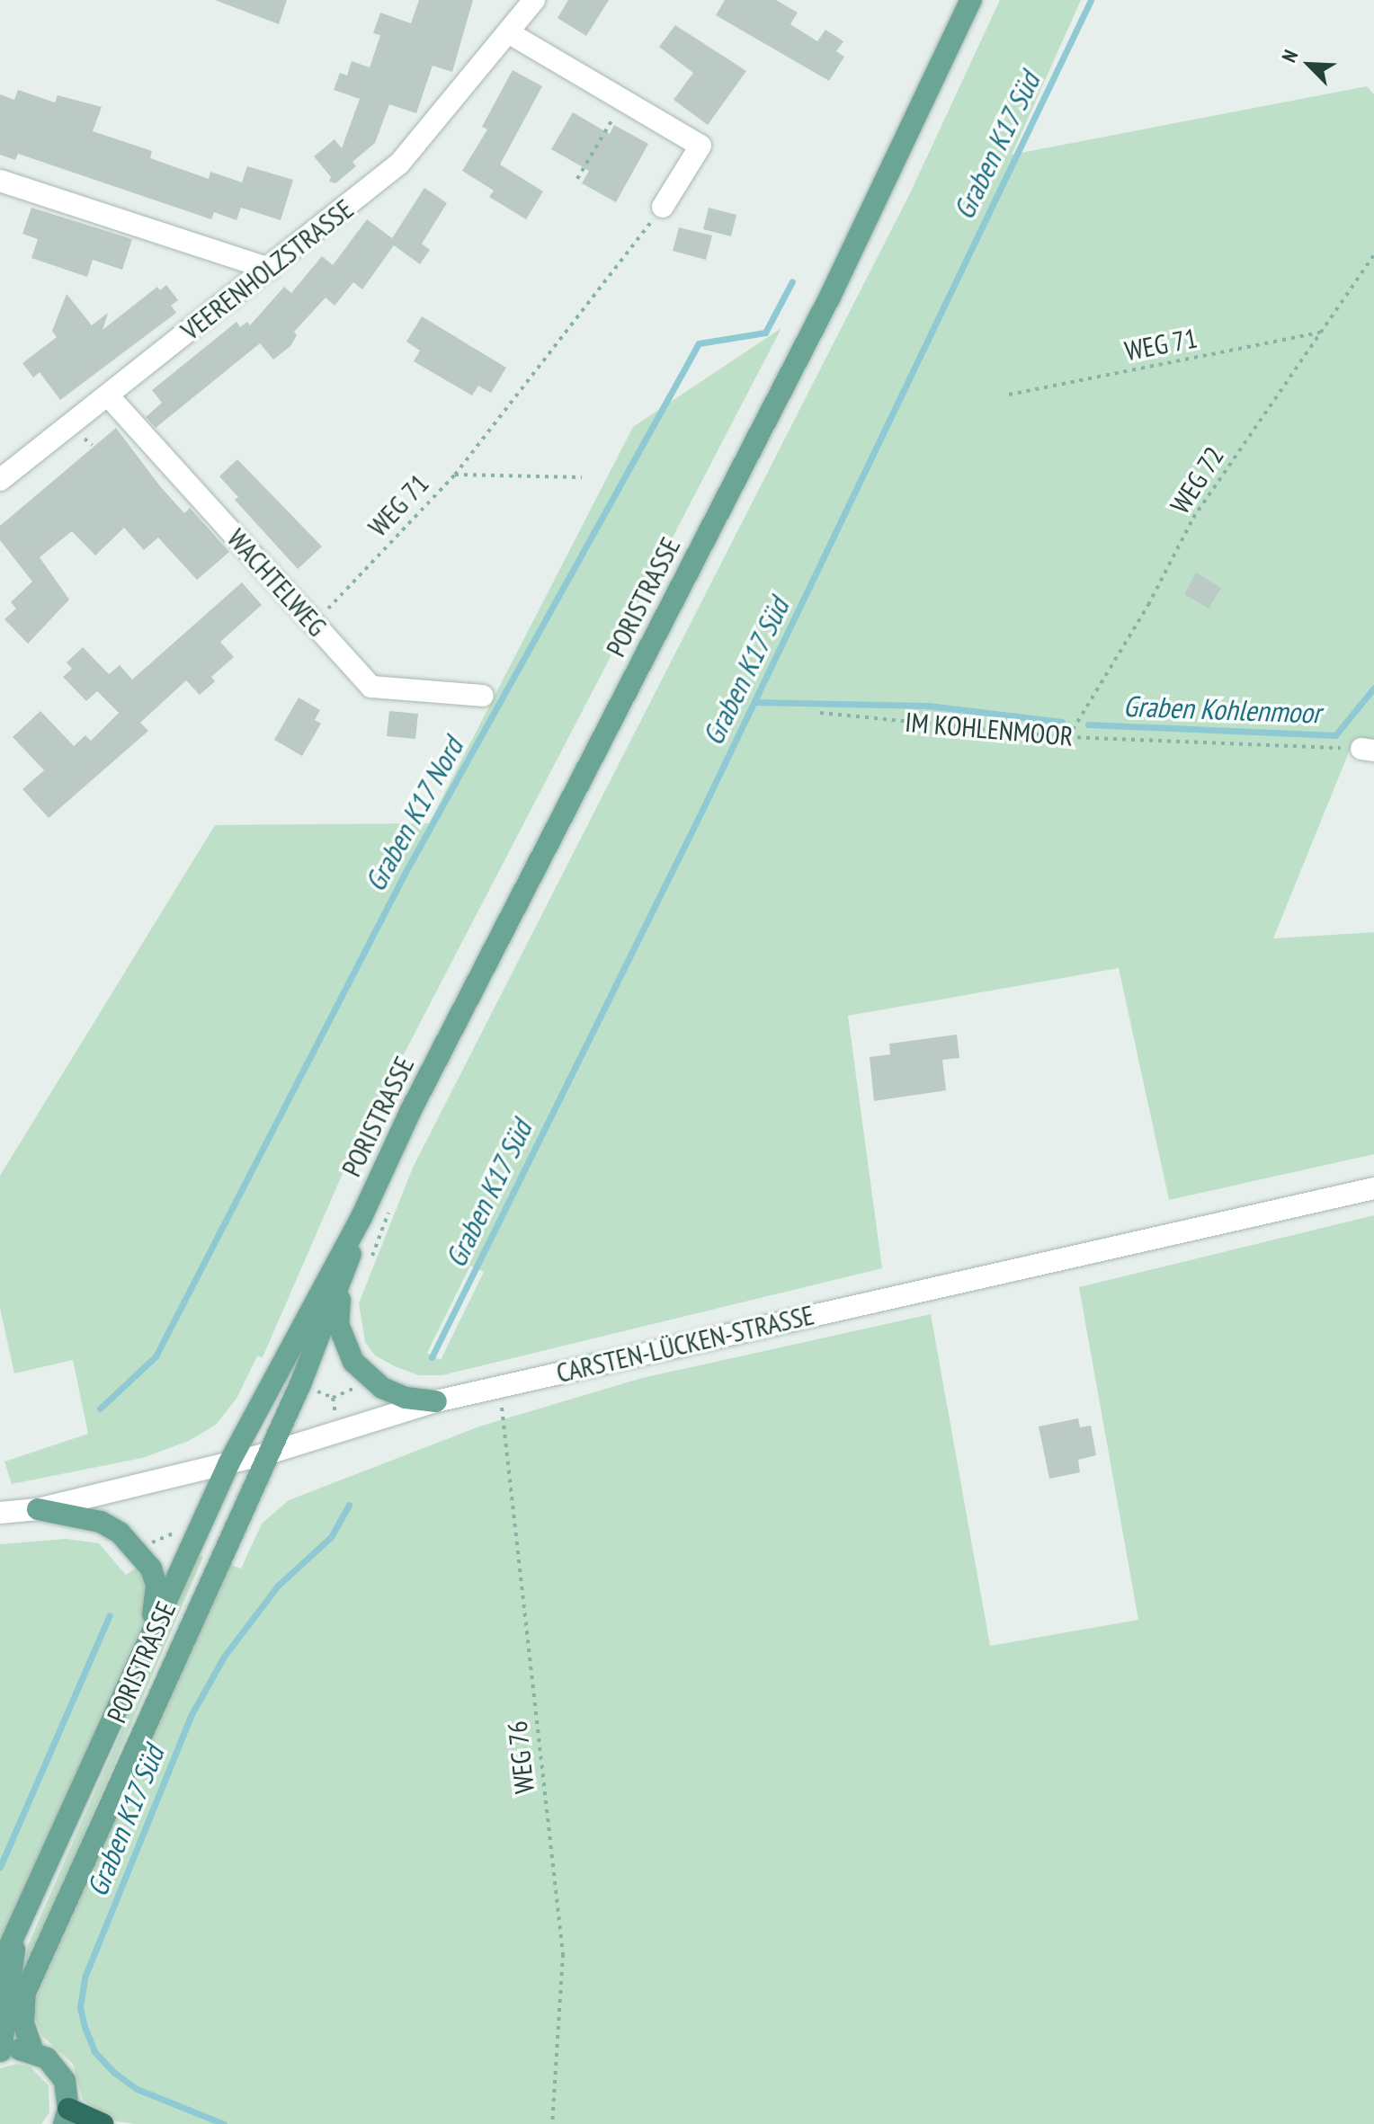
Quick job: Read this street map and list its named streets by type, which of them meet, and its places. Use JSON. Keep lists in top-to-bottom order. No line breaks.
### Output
{"streets":{"main road":["PORISTRASSE"],"street":["VEERENHOLZSTRASSE","WACHTELWEG","CARSTEN-LÜCKEN-STRASSE"],"path":["WEG 71","WEG 72","IM KOHLENMOOR","WEG 76"]},"crossings":[["VEERENHOLZSTRASSE","WACHTELWEG"],["WEG 71","WEG 72"],["WEG 71","WACHTELWEG"],["WEG 72","IM KOHLENMOOR"],["PORISTRASSE","CARSTEN-LÜCKEN-STRASSE"],["CARSTEN-LÜCKEN-STRASSE","WEG 76"]],"water":["Graben K17 Süd","Graben Kohlenmoor","Graben K17 Nord"],"north":"top left"}
